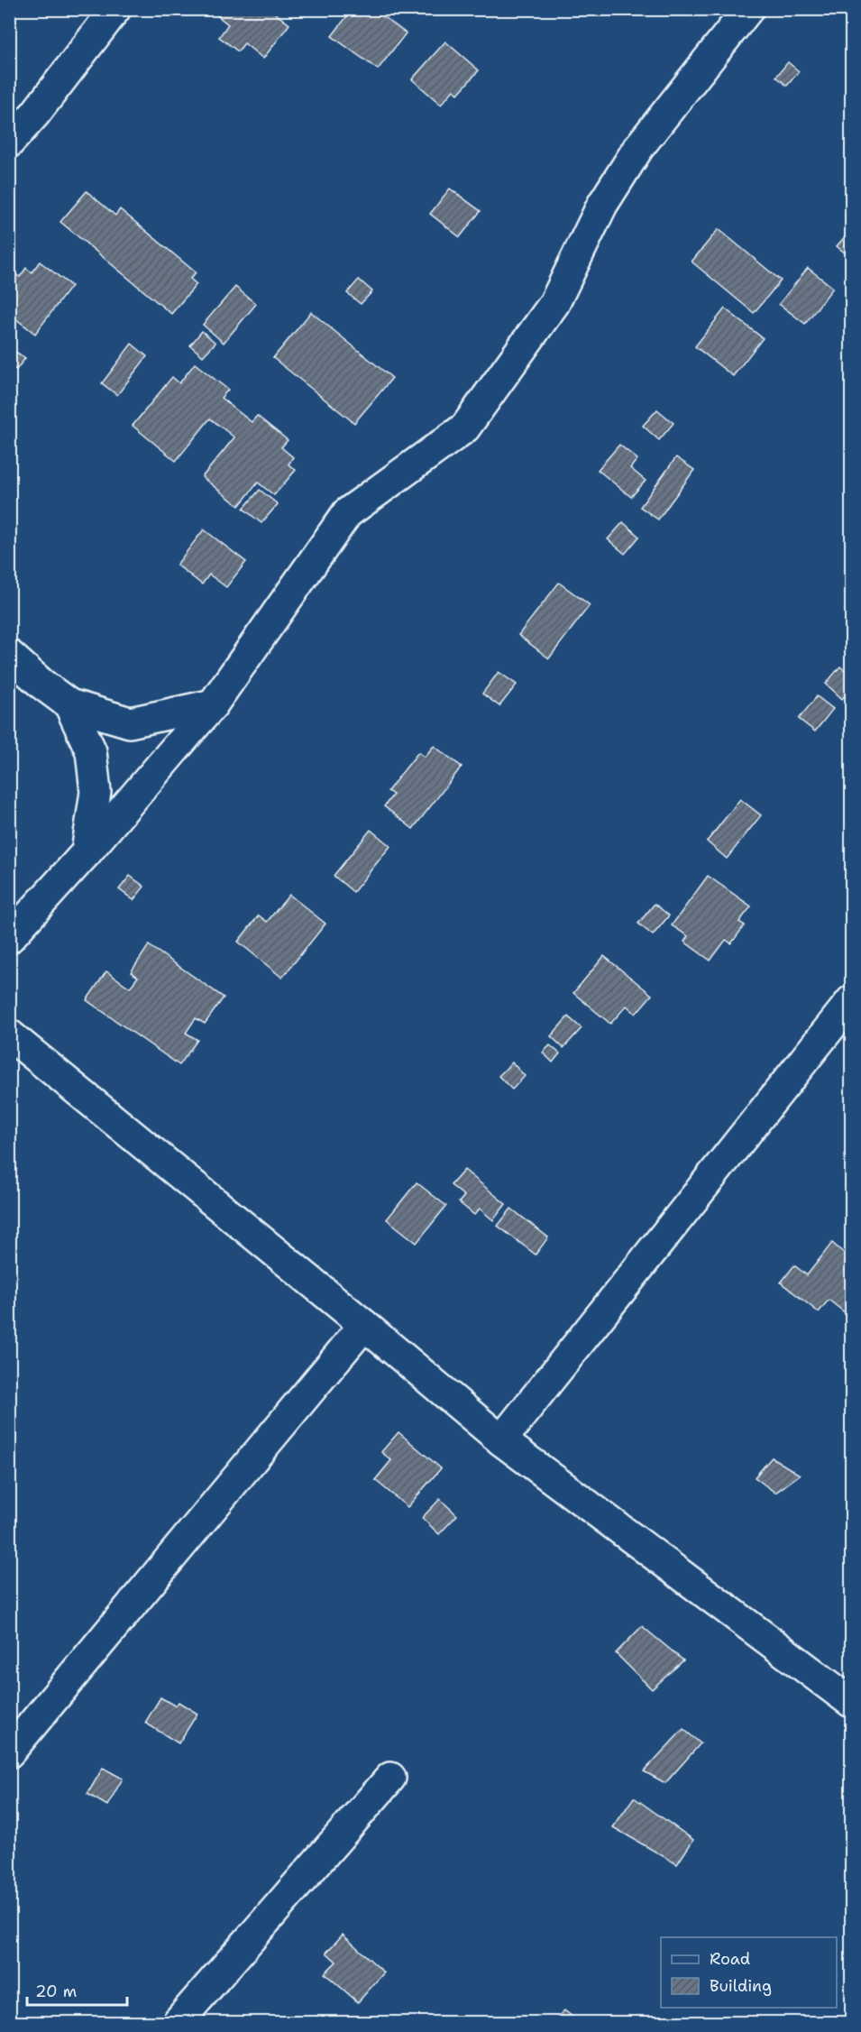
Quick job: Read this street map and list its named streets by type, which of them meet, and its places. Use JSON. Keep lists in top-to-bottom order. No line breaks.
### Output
{"legend":["Road","Building"],"scale_bar":"20 m"}
